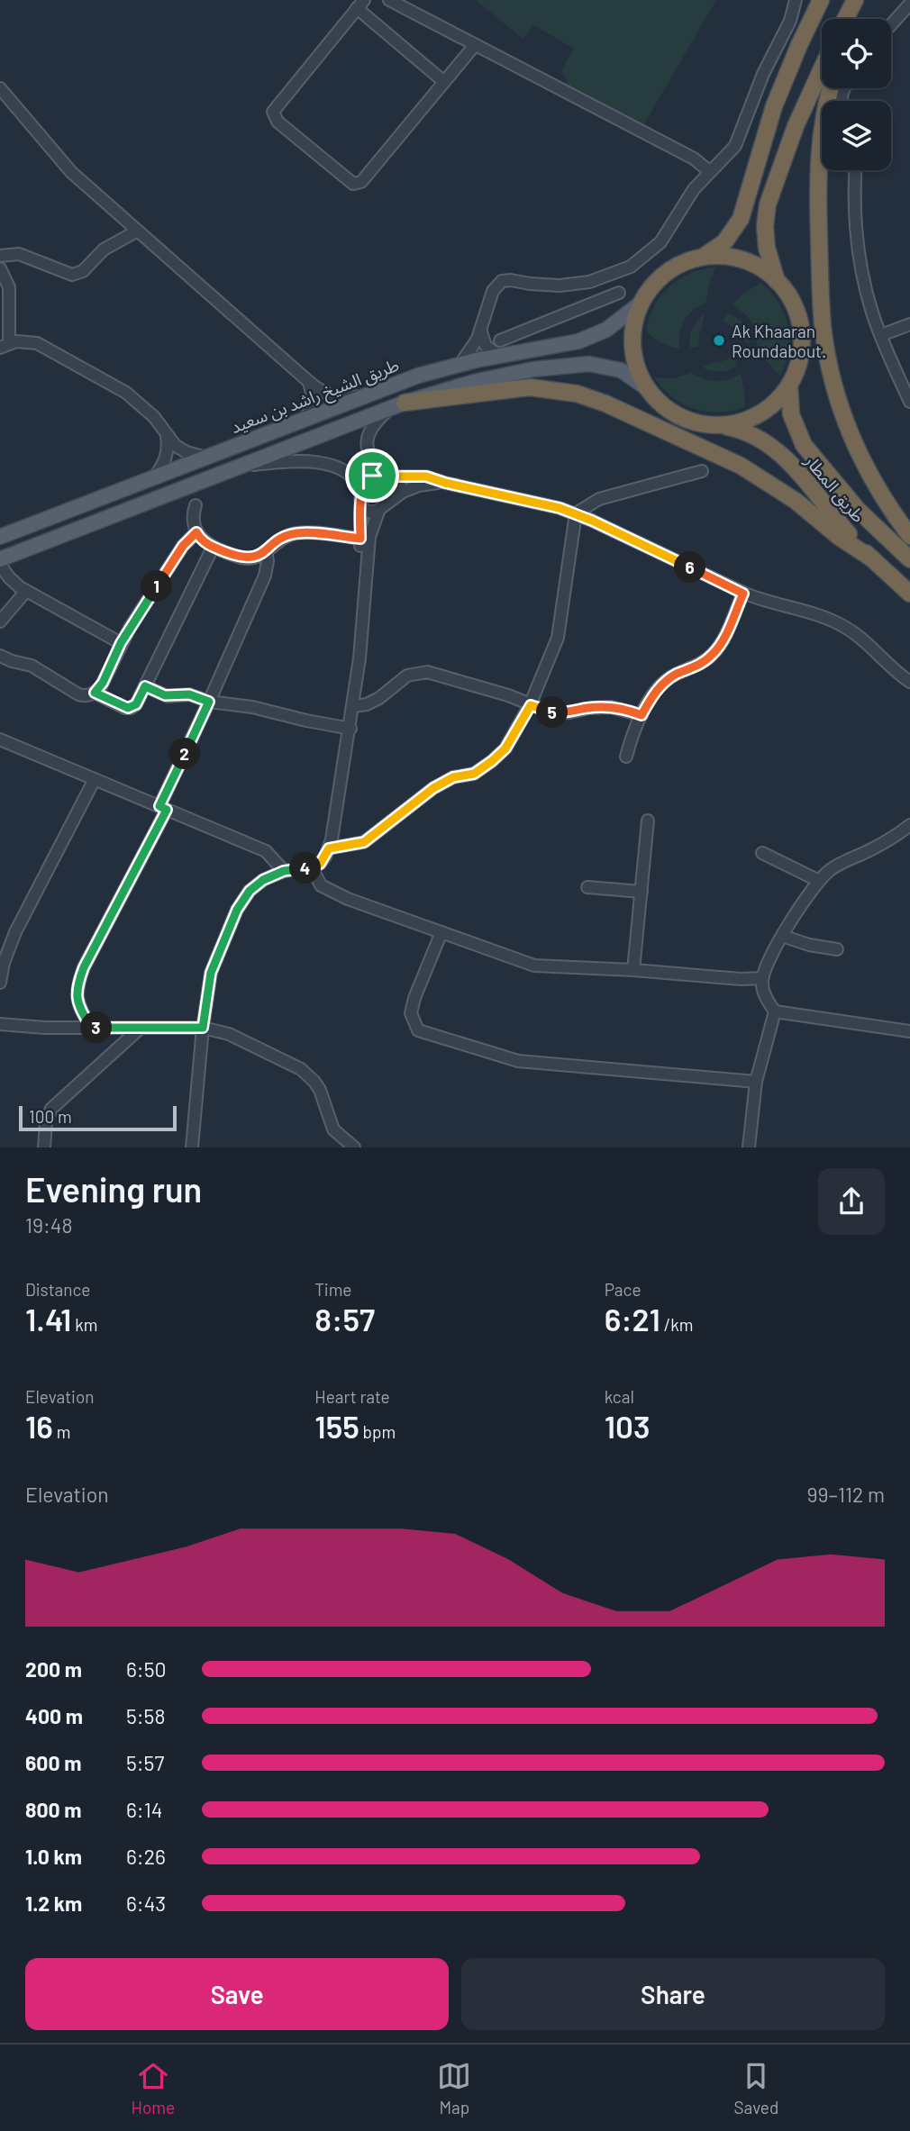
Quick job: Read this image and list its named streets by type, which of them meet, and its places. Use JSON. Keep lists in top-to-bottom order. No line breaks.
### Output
{"streets":{"highway":["طريق المطار"],"main road":["طريق الشيخ راشد بن سعيد"]},"crossings":[["طريق الشيخ راشد بن سعيد","طريق المطار"]],"places":["Ak Khaaran Roundabout."],"scale_bar":"100 m","page":{"pins":["6","1","5","2","4","3"],"scale":"100 m","heading":["Evening run","19:48"],"stats":[["Distance","1.41 km"],["Time","8:57"],["Pace","6:21 /km"],["Elevation","16 m"],["Heart rate","155 bpm"],["kcal","103"]],"chart":["Elevation","99–112 m"],"list":[{"name":"200 m","note":"6:50"},{"name":"400 m","note":"5:58"},{"name":"600 m","note":"5:57"},{"name":"800 m","note":"6:14"},{"name":"1.0 km","note":"6:26"},{"name":"1.2 km","note":"6:43"}],"buttons":["Save","Share"],"tabs":["Home","Map","Saved"]}}
